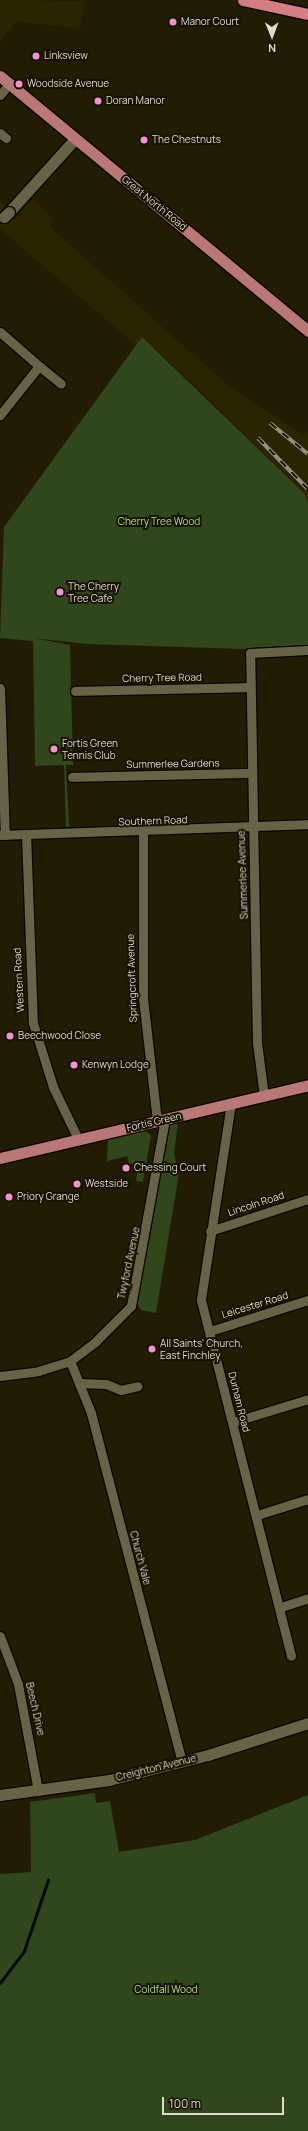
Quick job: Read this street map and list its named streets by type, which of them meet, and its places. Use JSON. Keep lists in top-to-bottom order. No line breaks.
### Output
{"streets":{"main road":["Great North Road","Fortis Green"],"street":["Cherry Tree Road","Summerlee Gardens","Southern Road","Summerlee Avenue","Springcroft Avenue","Western Road","Lincoln Road","Twyford Avenue","Leicester Road","Durham Road","Church Vale","Beech Drive","Creighton Avenue"]},"crossings":[["Cherry Tree Road","Summerlee Avenue"],["Summerlee Gardens","Summerlee Avenue"],["Southern Road","Summerlee Avenue"],["Southern Road","Springcroft Avenue"],["Southern Road","Western Road"],["Summerlee Avenue","Fortis Green"],["Springcroft Avenue","Fortis Green"],["Springcroft Avenue","Twyford Avenue"],["Western Road","Fortis Green"],["Fortis Green","Twyford Avenue"],["Fortis Green","Durham Road"],["Lincoln Road","Durham Road"],["Twyford Avenue","Church Vale"],["Leicester Road","Durham Road"],["Church Vale","Creighton Avenue"],["Beech Drive","Creighton Avenue"]],"parks":["Cherry Tree Wood","Coldfall Wood"],"places":["Manor Court","Linksview","Woodside Avenue","Doran Manor","The Chestnuts","The Cherry Tree Cafe","Fortis Green Tennis Club","Beechwood Close","Kenwyn Lodge","Chessing Court","Westside","Priory Grange","All Saints' Church, East Finchley"],"scale_bar":"100 m","north":"bottom"}
